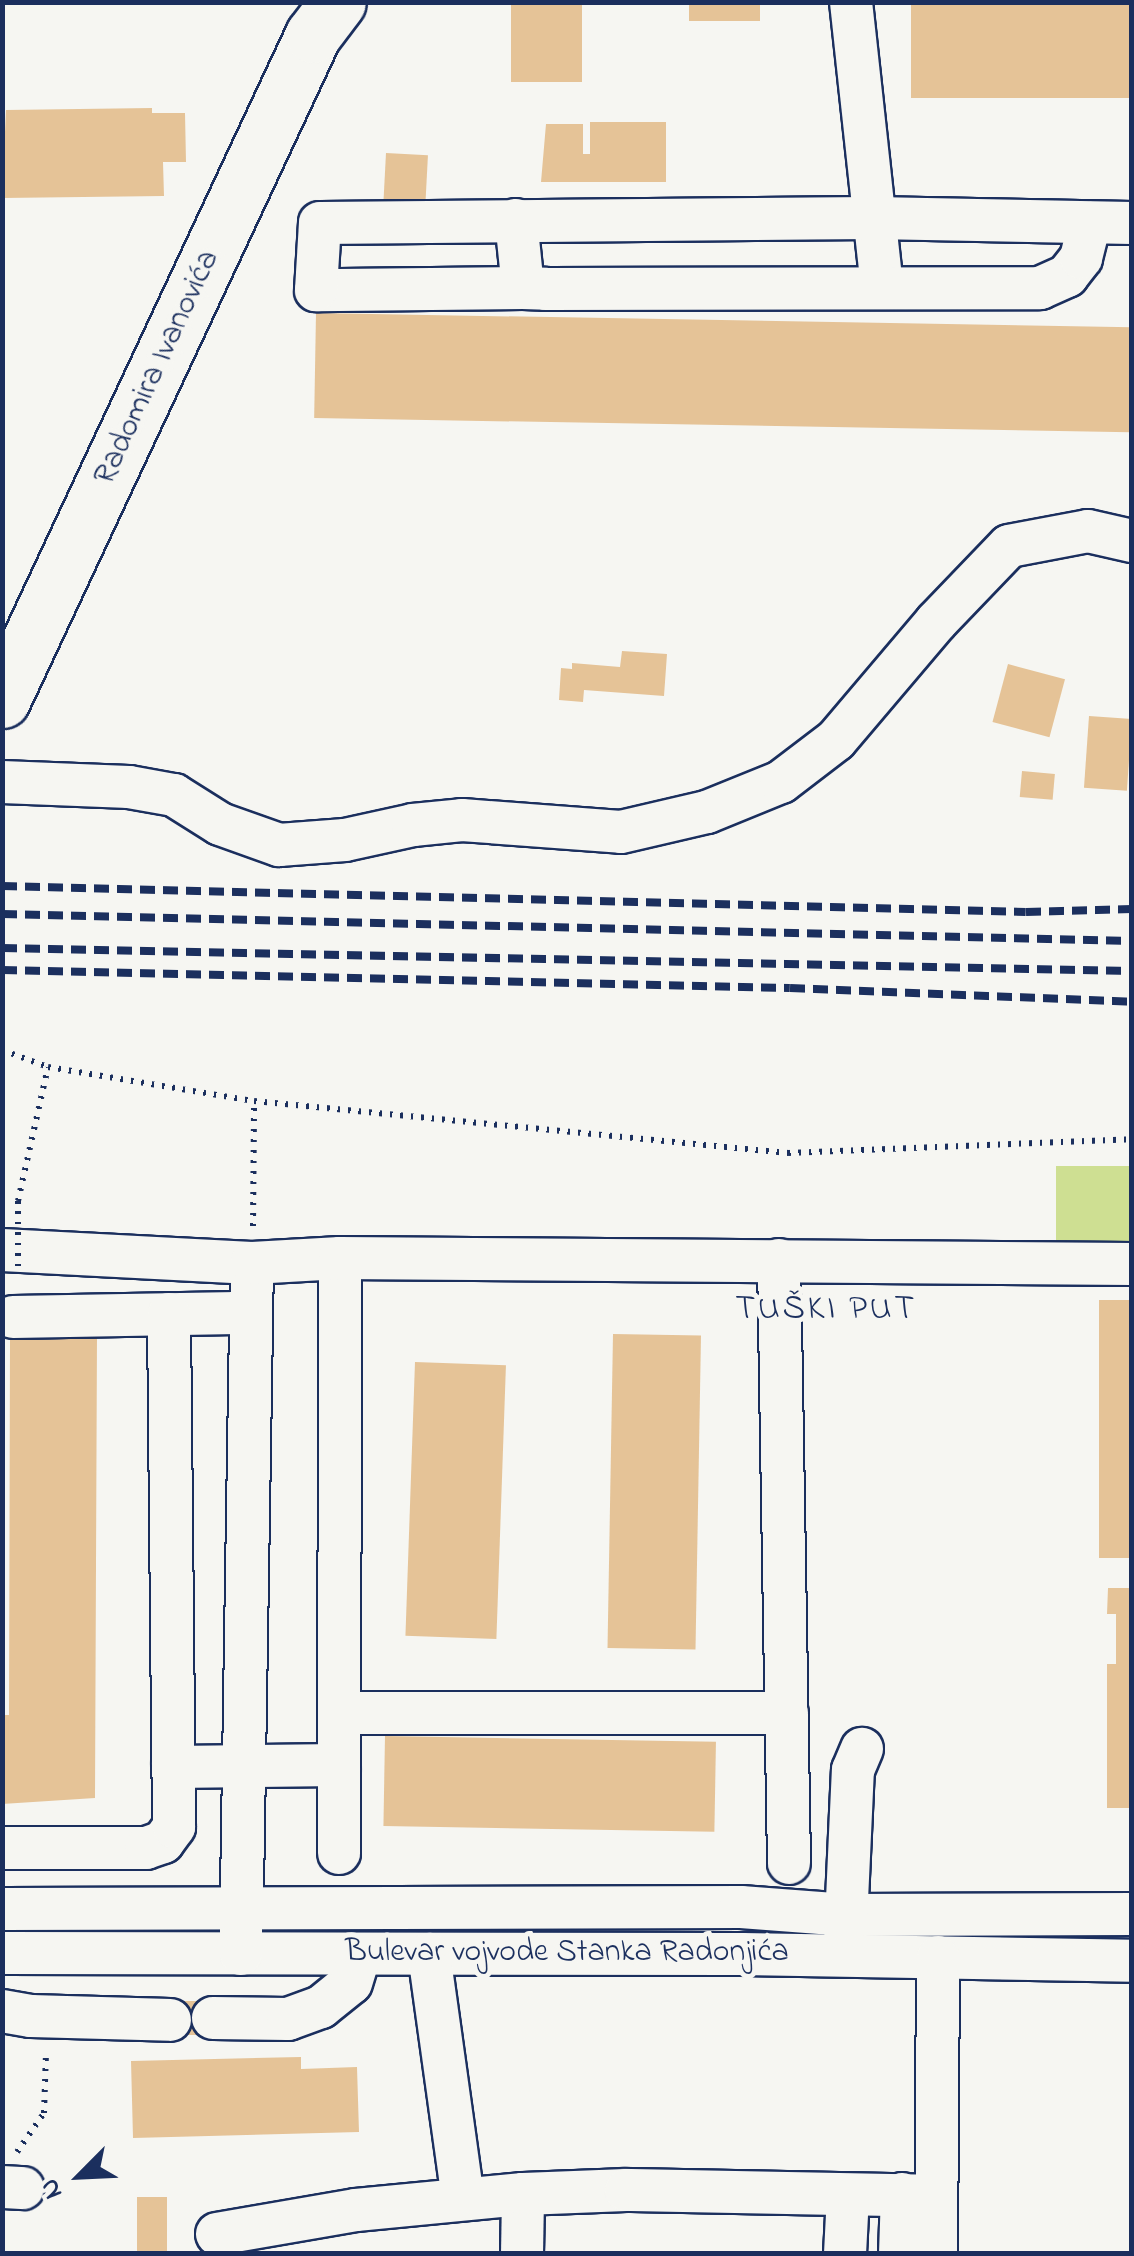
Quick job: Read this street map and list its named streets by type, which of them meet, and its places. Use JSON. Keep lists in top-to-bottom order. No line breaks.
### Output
{"streets":{"main road":["Radomira Ivanovića"],"street":["Bulevar vojvode Stanka Radonjića"]},"districts":["TUŠKI PUT"],"north":"bottom left"}
